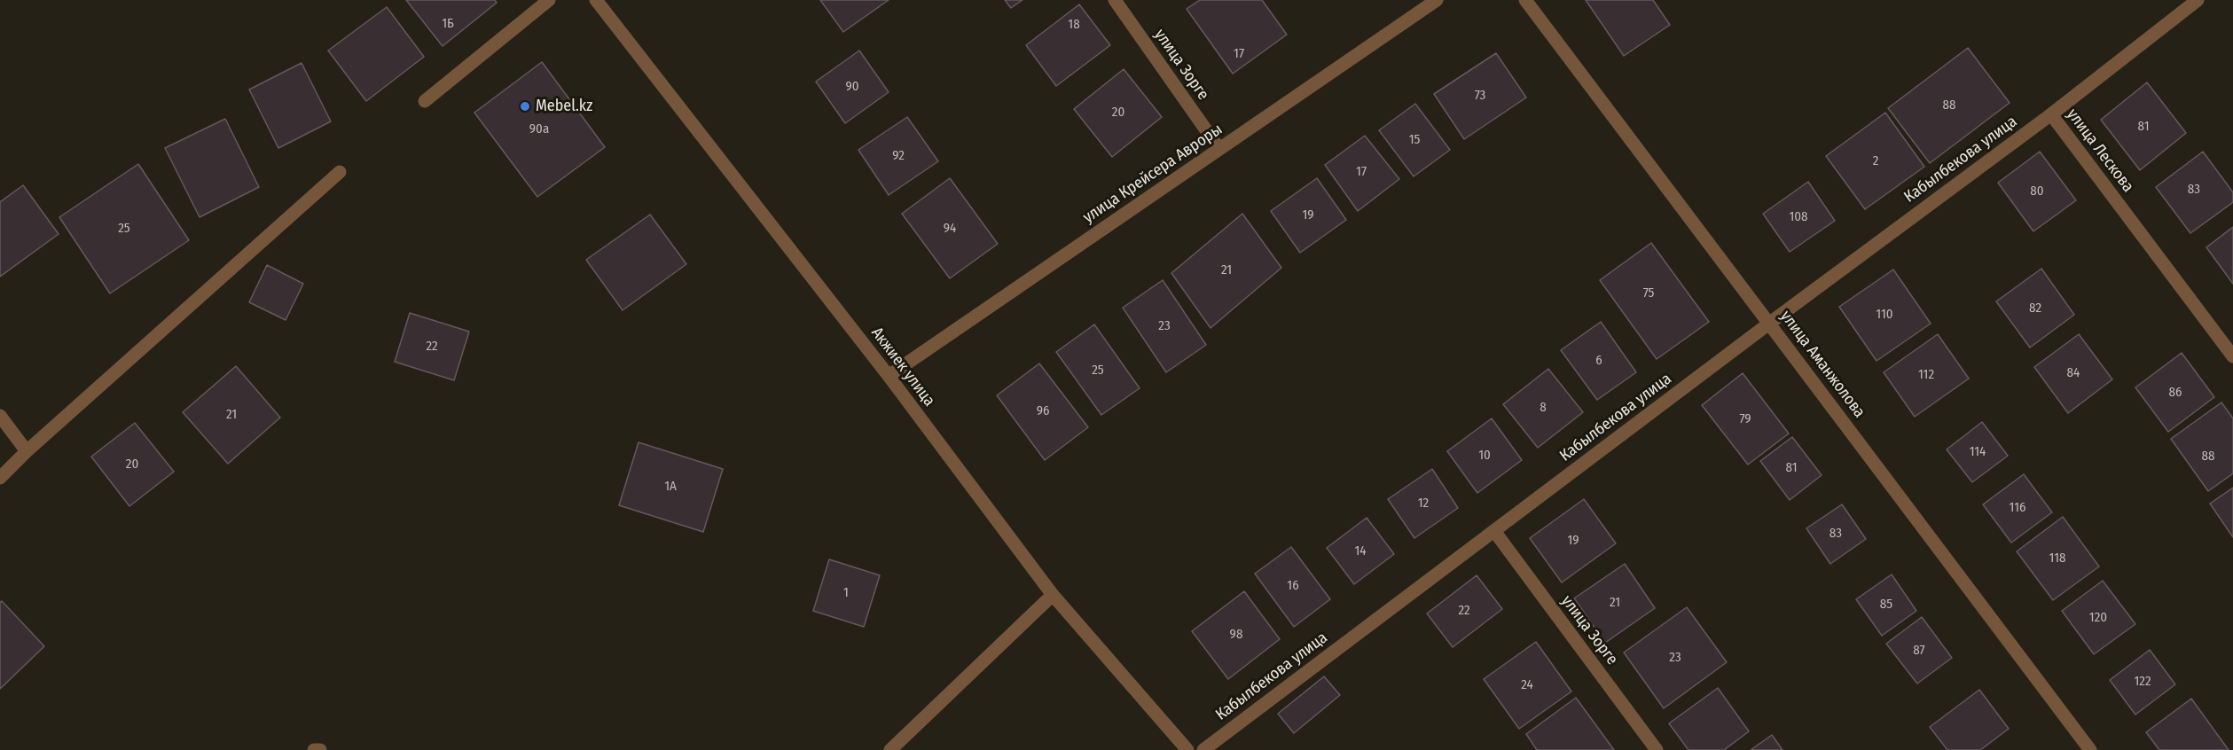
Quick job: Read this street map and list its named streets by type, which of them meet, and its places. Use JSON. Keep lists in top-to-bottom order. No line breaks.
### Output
{"streets":{"street":["улица Зорге","улица Лескова","Кабылбекова улица","улица Крейсера Авроры","улица Аманжолова","Акжиек улица"]},"crossings":[["улица Зорге","Кабылбекова улица"],["улица Зорге","улица Крейсера Авроры"],["улица Лескова","Кабылбекова улица"],["Кабылбекова улица","улица Аманжолова"],["улица Крейсера Авроры","Акжиек улица"]],"places":["Mebel.kz"],"house_numbers":["1Б","18","17","90","73","88","20","81","90а","15","92","2","17","83","80","19","108","25","94","21","75","82","110","23","22","6","25","84","112","86","8","96","21","79","114","10","88","20","81","1А","12","116","83","19","14","118","16","1","21","85","22","120","98","87","23","122","24"]}
